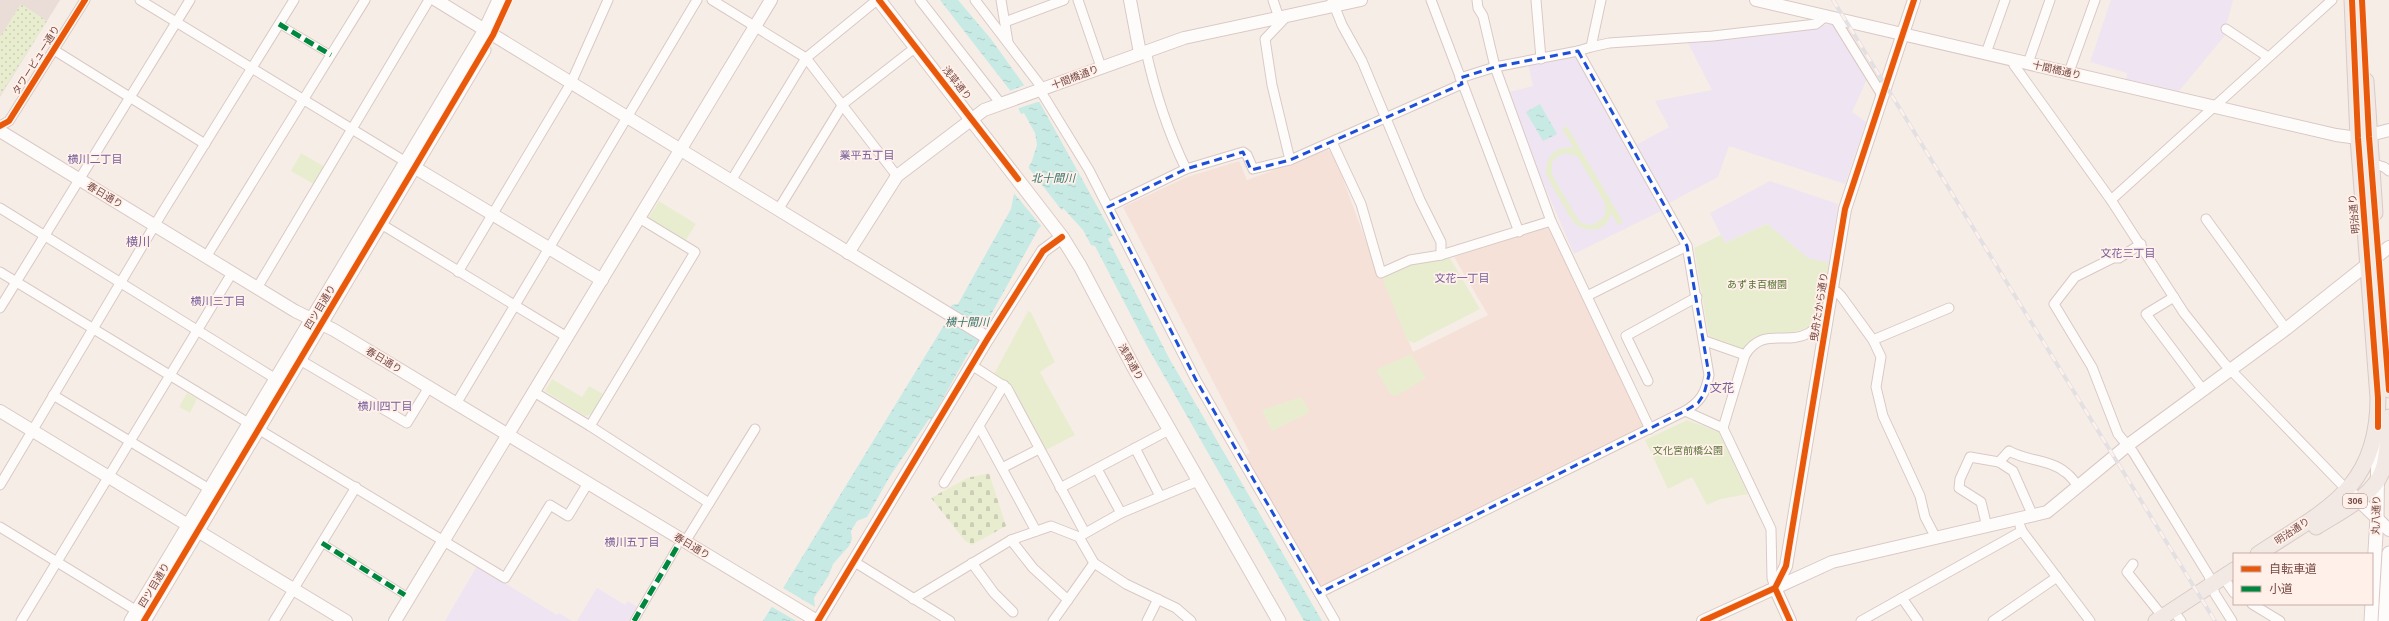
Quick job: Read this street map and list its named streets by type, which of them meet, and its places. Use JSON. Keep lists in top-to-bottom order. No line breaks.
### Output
{"streets":{"main road":["浅草通り","明治通り","四ツ目通り","306","丸八通り"],"street":["タワービュー通り","十間橋通り","春日通り","曳舟たから通り"]},"crossings":[["十間橋通り","浅草通り"],["十間橋通り","明治通り"],["十間橋通り","曳舟たから通り"],["春日通り","四ツ目通り"],["明治通り","丸八通り"]],"districts":["業平五丁目","横川二丁目","横川","文花三丁目","文花一丁目","横川三丁目","文花","横川四丁目","横川五丁目"],"water":["北十間川","横十間川"],"parks":["あずま百樹園","文化宮前橋公園"],"legend":["自転車道","小道"]}
